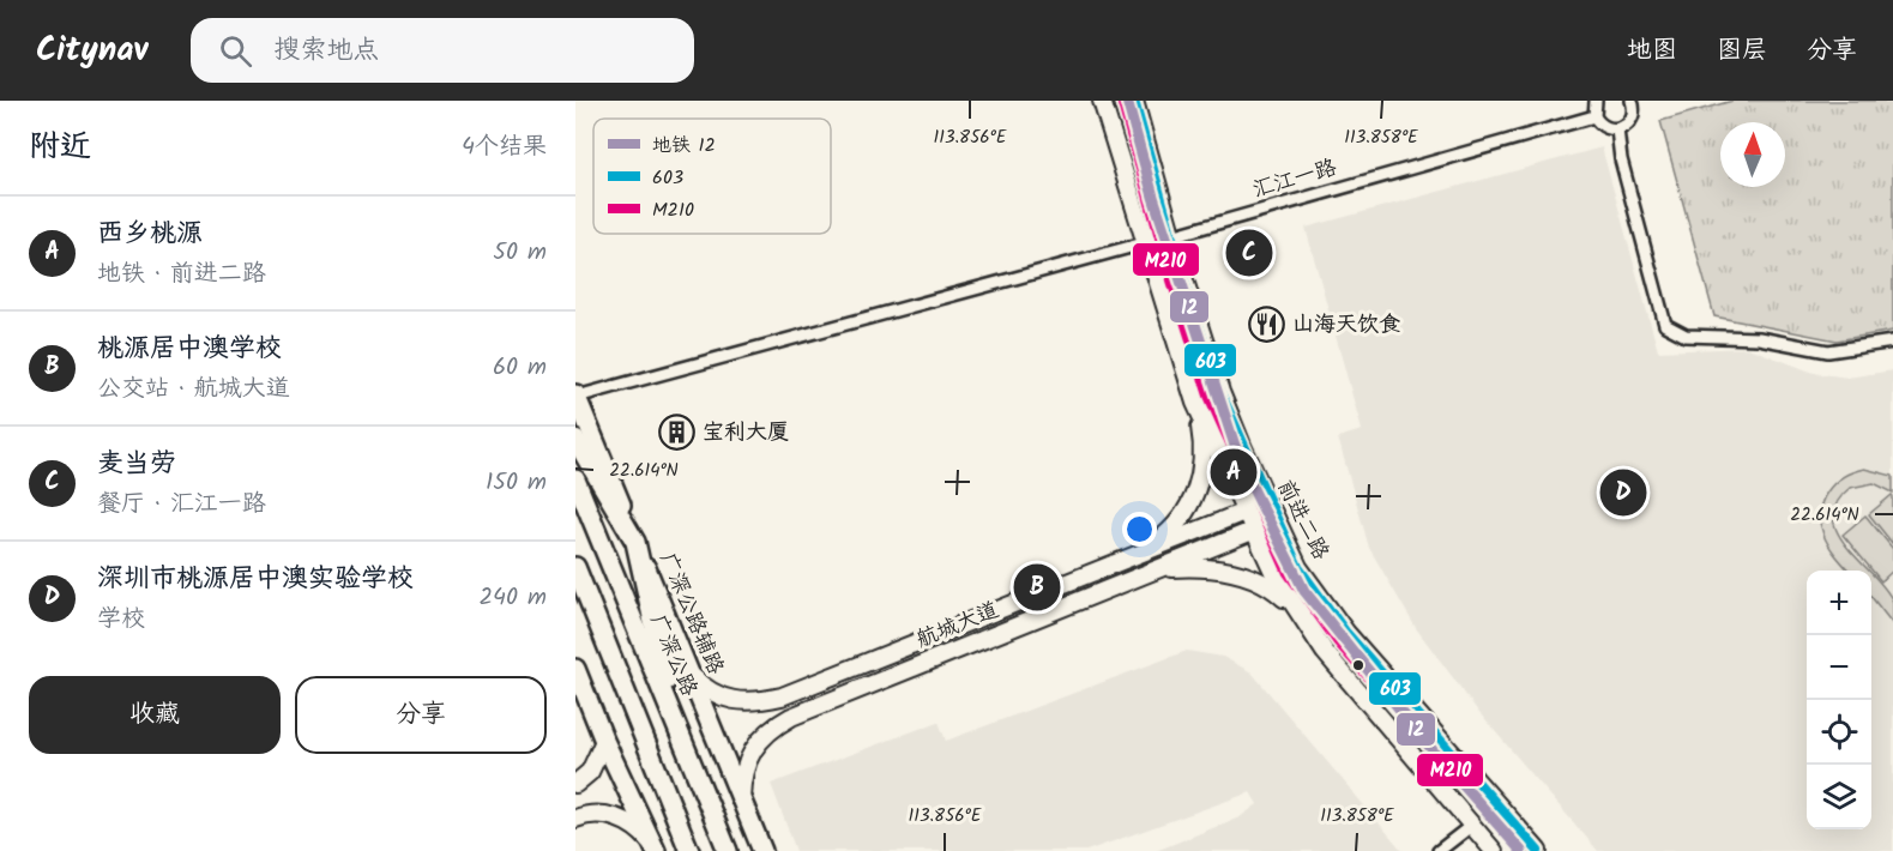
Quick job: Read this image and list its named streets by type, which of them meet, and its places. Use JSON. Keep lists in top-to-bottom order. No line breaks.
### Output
{"streets":{"main road":["前进二路","广深公路辅路","航城大道","广深公路"],"street":["汇江一路"]},"crossings":[["汇江一路","前进二路"],["前进二路","航城大道"],["广深公路辅路","航城大道"]],"places":{"restaurant":["山海天饮食"],"building":["宝利大厦"]},"lines":["metro line 12","transit line 603","transit line M210"],"legend":["地铁 12","603","M210"],"north":"top","page":{"header":"Citynav","search":"搜索地点","nav":["地图","图层","分享"],"heading":["附近","4个结果"],"list":[{"mark":"A","name":"西乡桃源","note":"地铁 · 前进二路","value":"50 m"},{"mark":"B","name":"桃源居中澳学校","note":"公交站 · 航城大道","value":"60 m"},{"mark":"C","name":"麦当劳","note":"餐厅 · 汇江一路","value":"150 m"},{"mark":"D","name":"深圳市桃源居中澳实验学校","note":"学校","value":"240 m"}],"pins":["C","A","D","B"],"map_buttons":["+","−"],"buttons":["收藏","分享"]},"coordinates":["113.856°E","113.858°E","22.614°N"]}
